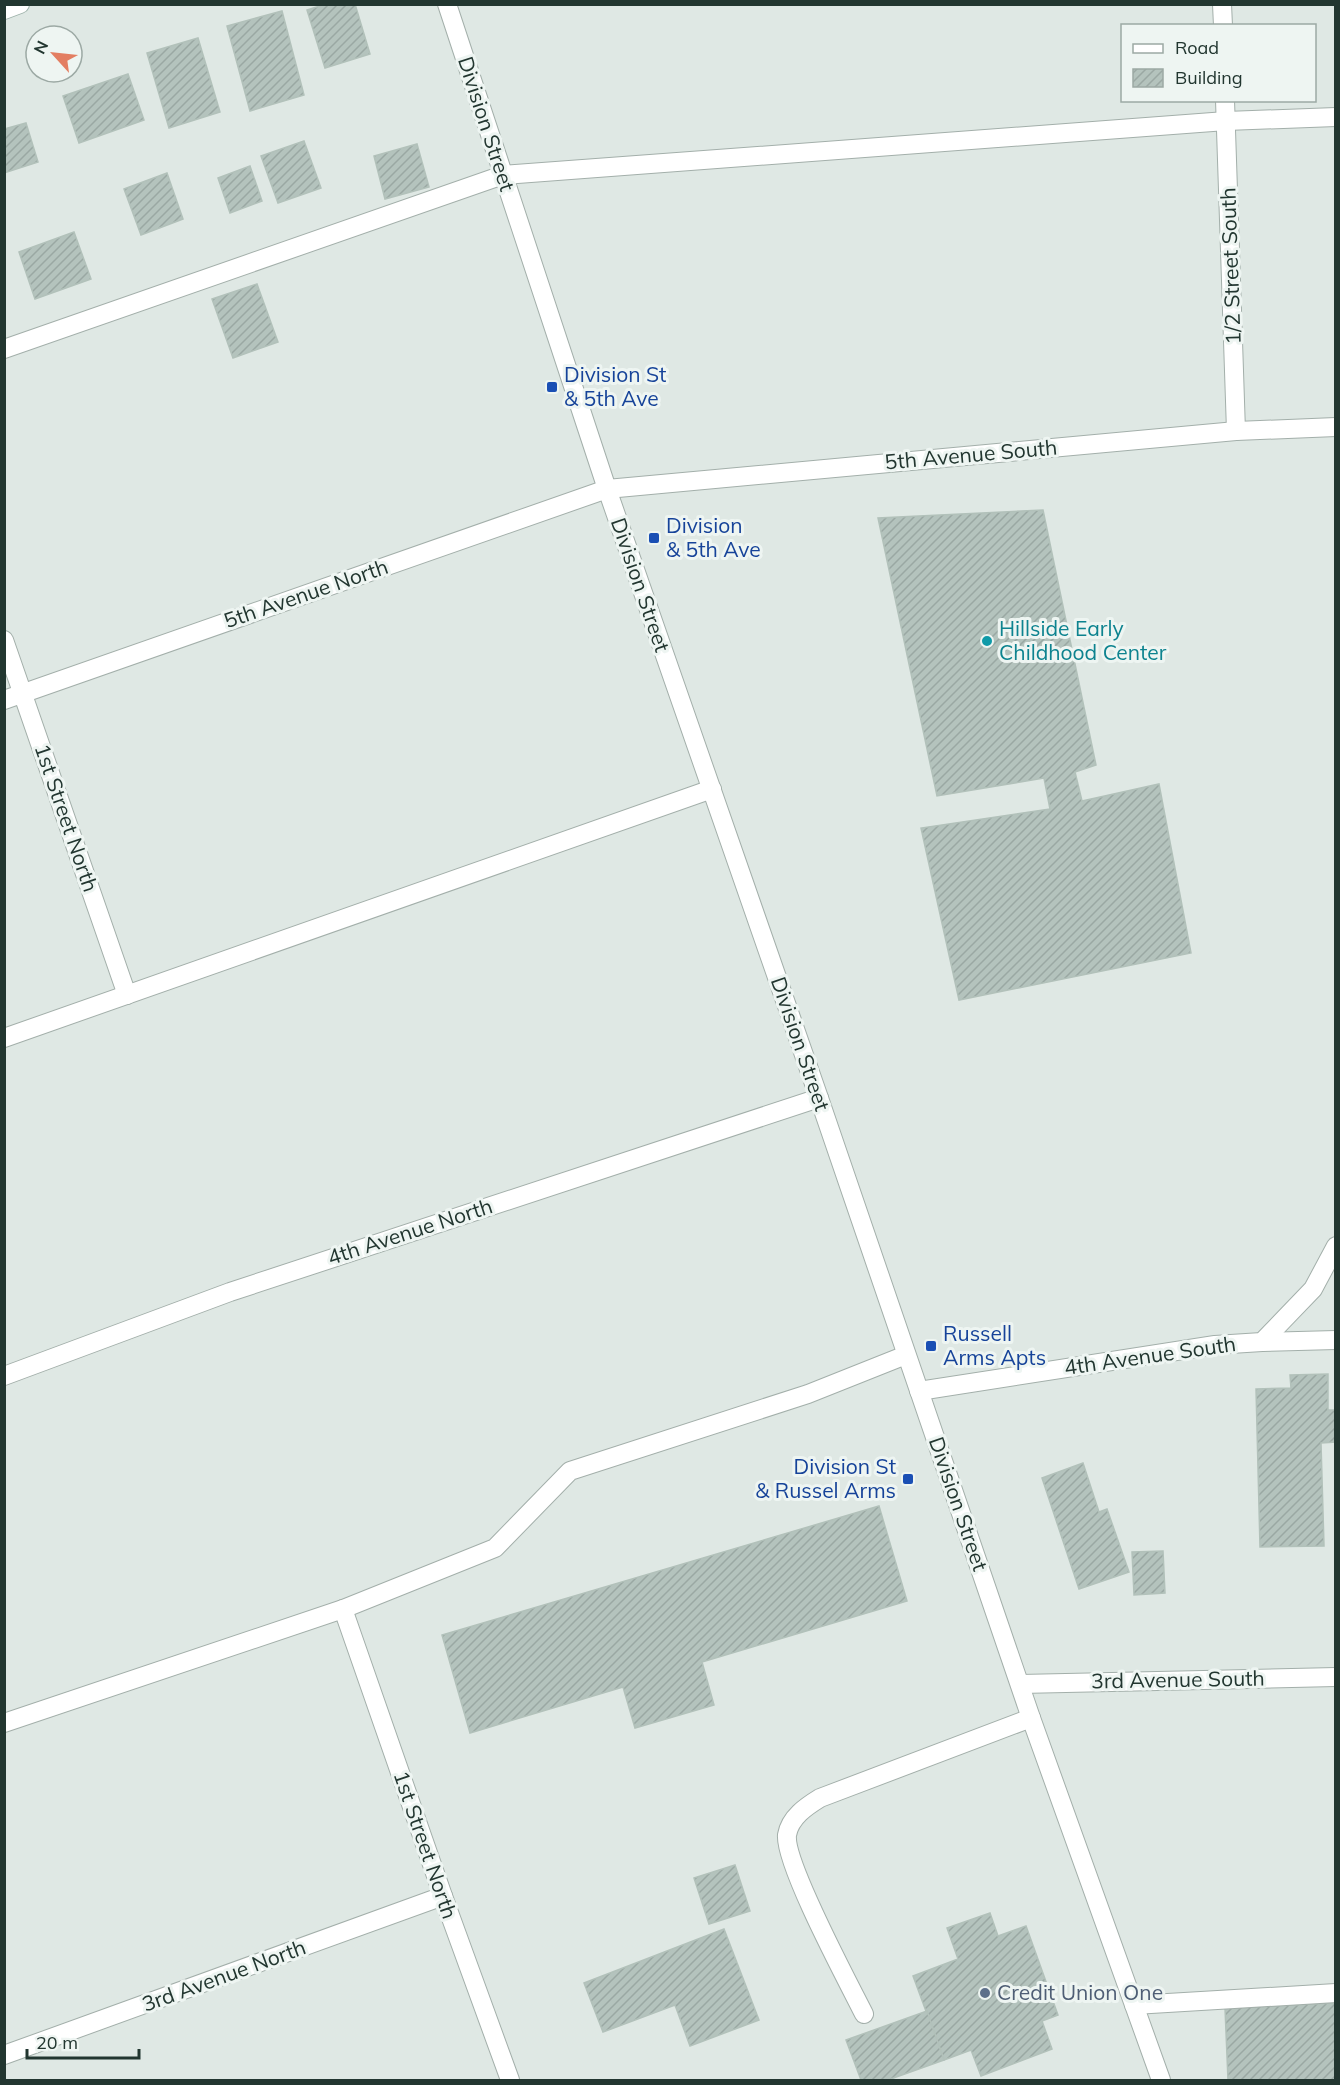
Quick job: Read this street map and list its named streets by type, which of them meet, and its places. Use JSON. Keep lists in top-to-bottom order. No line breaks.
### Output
{"streets":{"street":["Division Street","1/2 Street South","5th Avenue South","5th Avenue North","1st Street North","4th Avenue North","4th Avenue South","3rd Avenue South","3rd Avenue North"]},"crossings":[["Division Street","5th Avenue South"],["Division Street","5th Avenue North"],["Division Street","4th Avenue North"],["Division Street","4th Avenue South"],["Division Street","3rd Avenue South"],["1/2 Street South","5th Avenue South"],["5th Avenue South","5th Avenue North"],["5th Avenue North","1st Street North"],["1st Street North","3rd Avenue North"]],"places":{"transit":["Division St & 5th Ave","Division & 5th Ave","Russell Arms Apts","Division St & Russel Arms"],"other":["Hillside Early Childhood Center","Credit Union One"]},"legend":["Road","Building"],"scale_bar":"20 m","north":"top left"}
